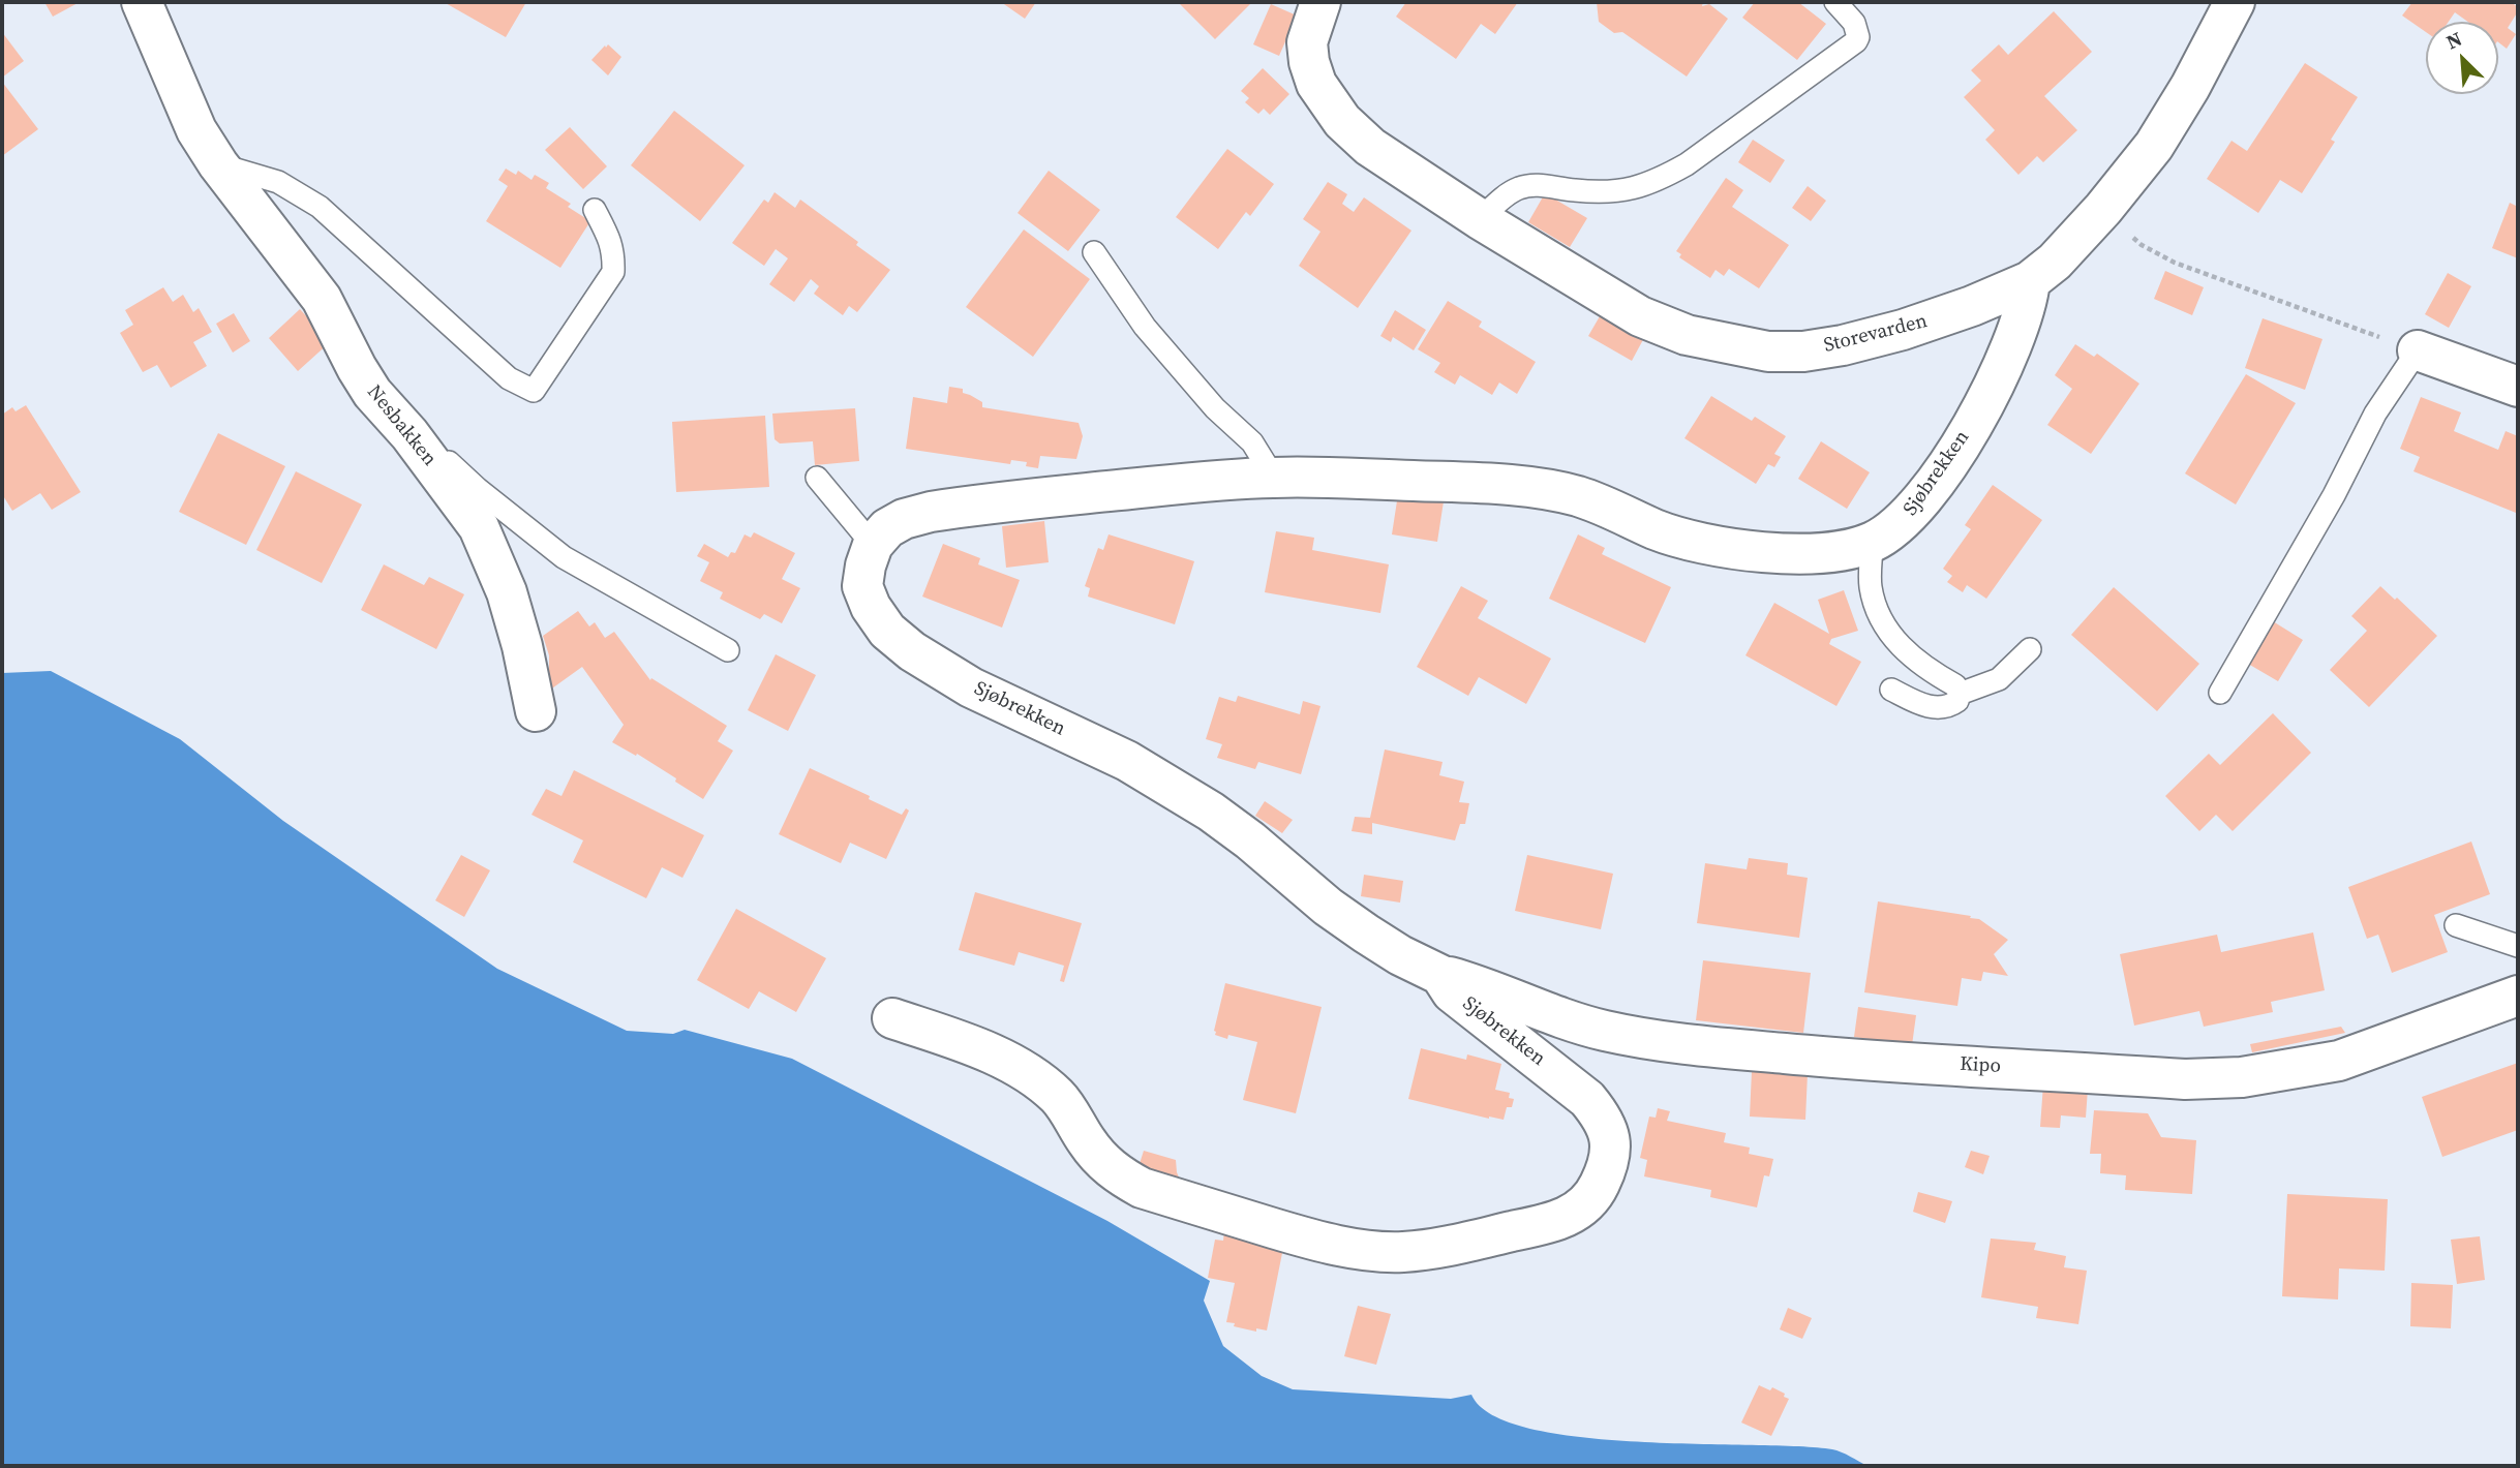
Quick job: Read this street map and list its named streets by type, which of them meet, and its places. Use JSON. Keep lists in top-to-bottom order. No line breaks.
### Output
{"streets":{"street":["Storevarden","Nesbakken","Sjøbrekken","Kipo"]},"crossings":[["Storevarden","Sjøbrekken"],["Sjøbrekken","Kipo"]],"north":"top left"}
